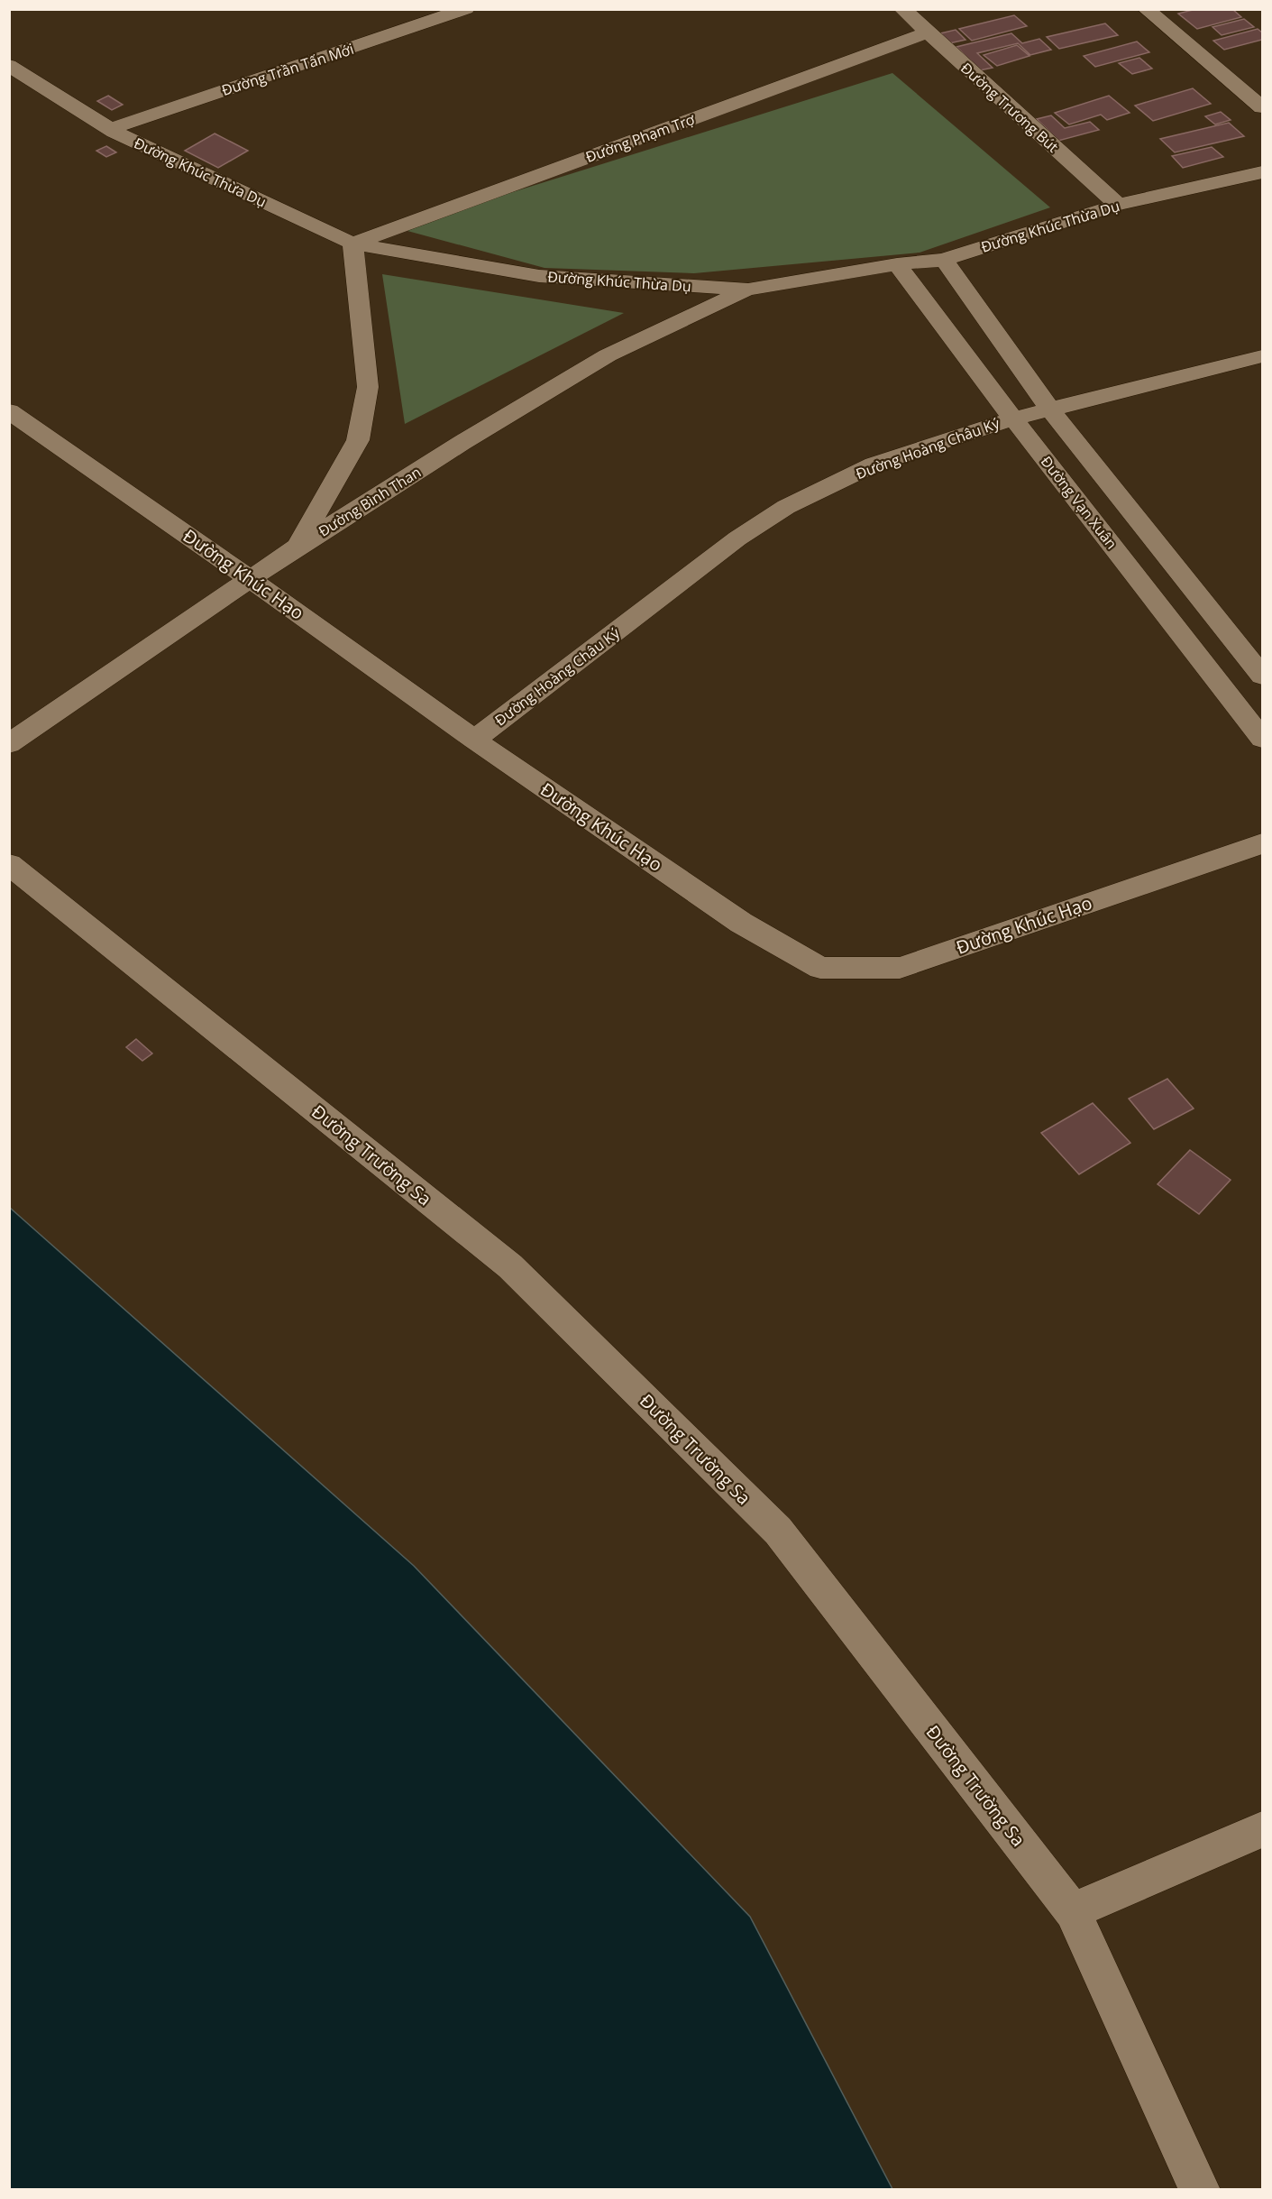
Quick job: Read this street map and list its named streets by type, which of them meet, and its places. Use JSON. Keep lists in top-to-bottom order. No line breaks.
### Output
{"streets":{"street":["Đường Trần Tấn Mới","Đường Trương Bút","Đường Phạm Trợ","Đường Khúc Thừa Dụ","Đường Hoàng Châu Ký","Đường Bình Than","Đường Vạn Xuân","Đường Khúc Hạo","Đường Trường Sa"]},"crossings":[["Đường Trần Tấn Mới","Đường Khúc Thừa Dụ"],["Đường Trương Bút","Đường Phạm Trợ"],["Đường Trương Bút","Đường Khúc Thừa Dụ"],["Đường Phạm Trợ","Đường Khúc Thừa Dụ"],["Đường Khúc Thừa Dụ","Đường Bình Than"],["Đường Khúc Thừa Dụ","Đường Vạn Xuân"],["Đường Hoàng Châu Ký","Đường Vạn Xuân"],["Đường Hoàng Châu Ký","Đường Khúc Hạo"],["Đường Bình Than","Đường Khúc Hạo"]]}
